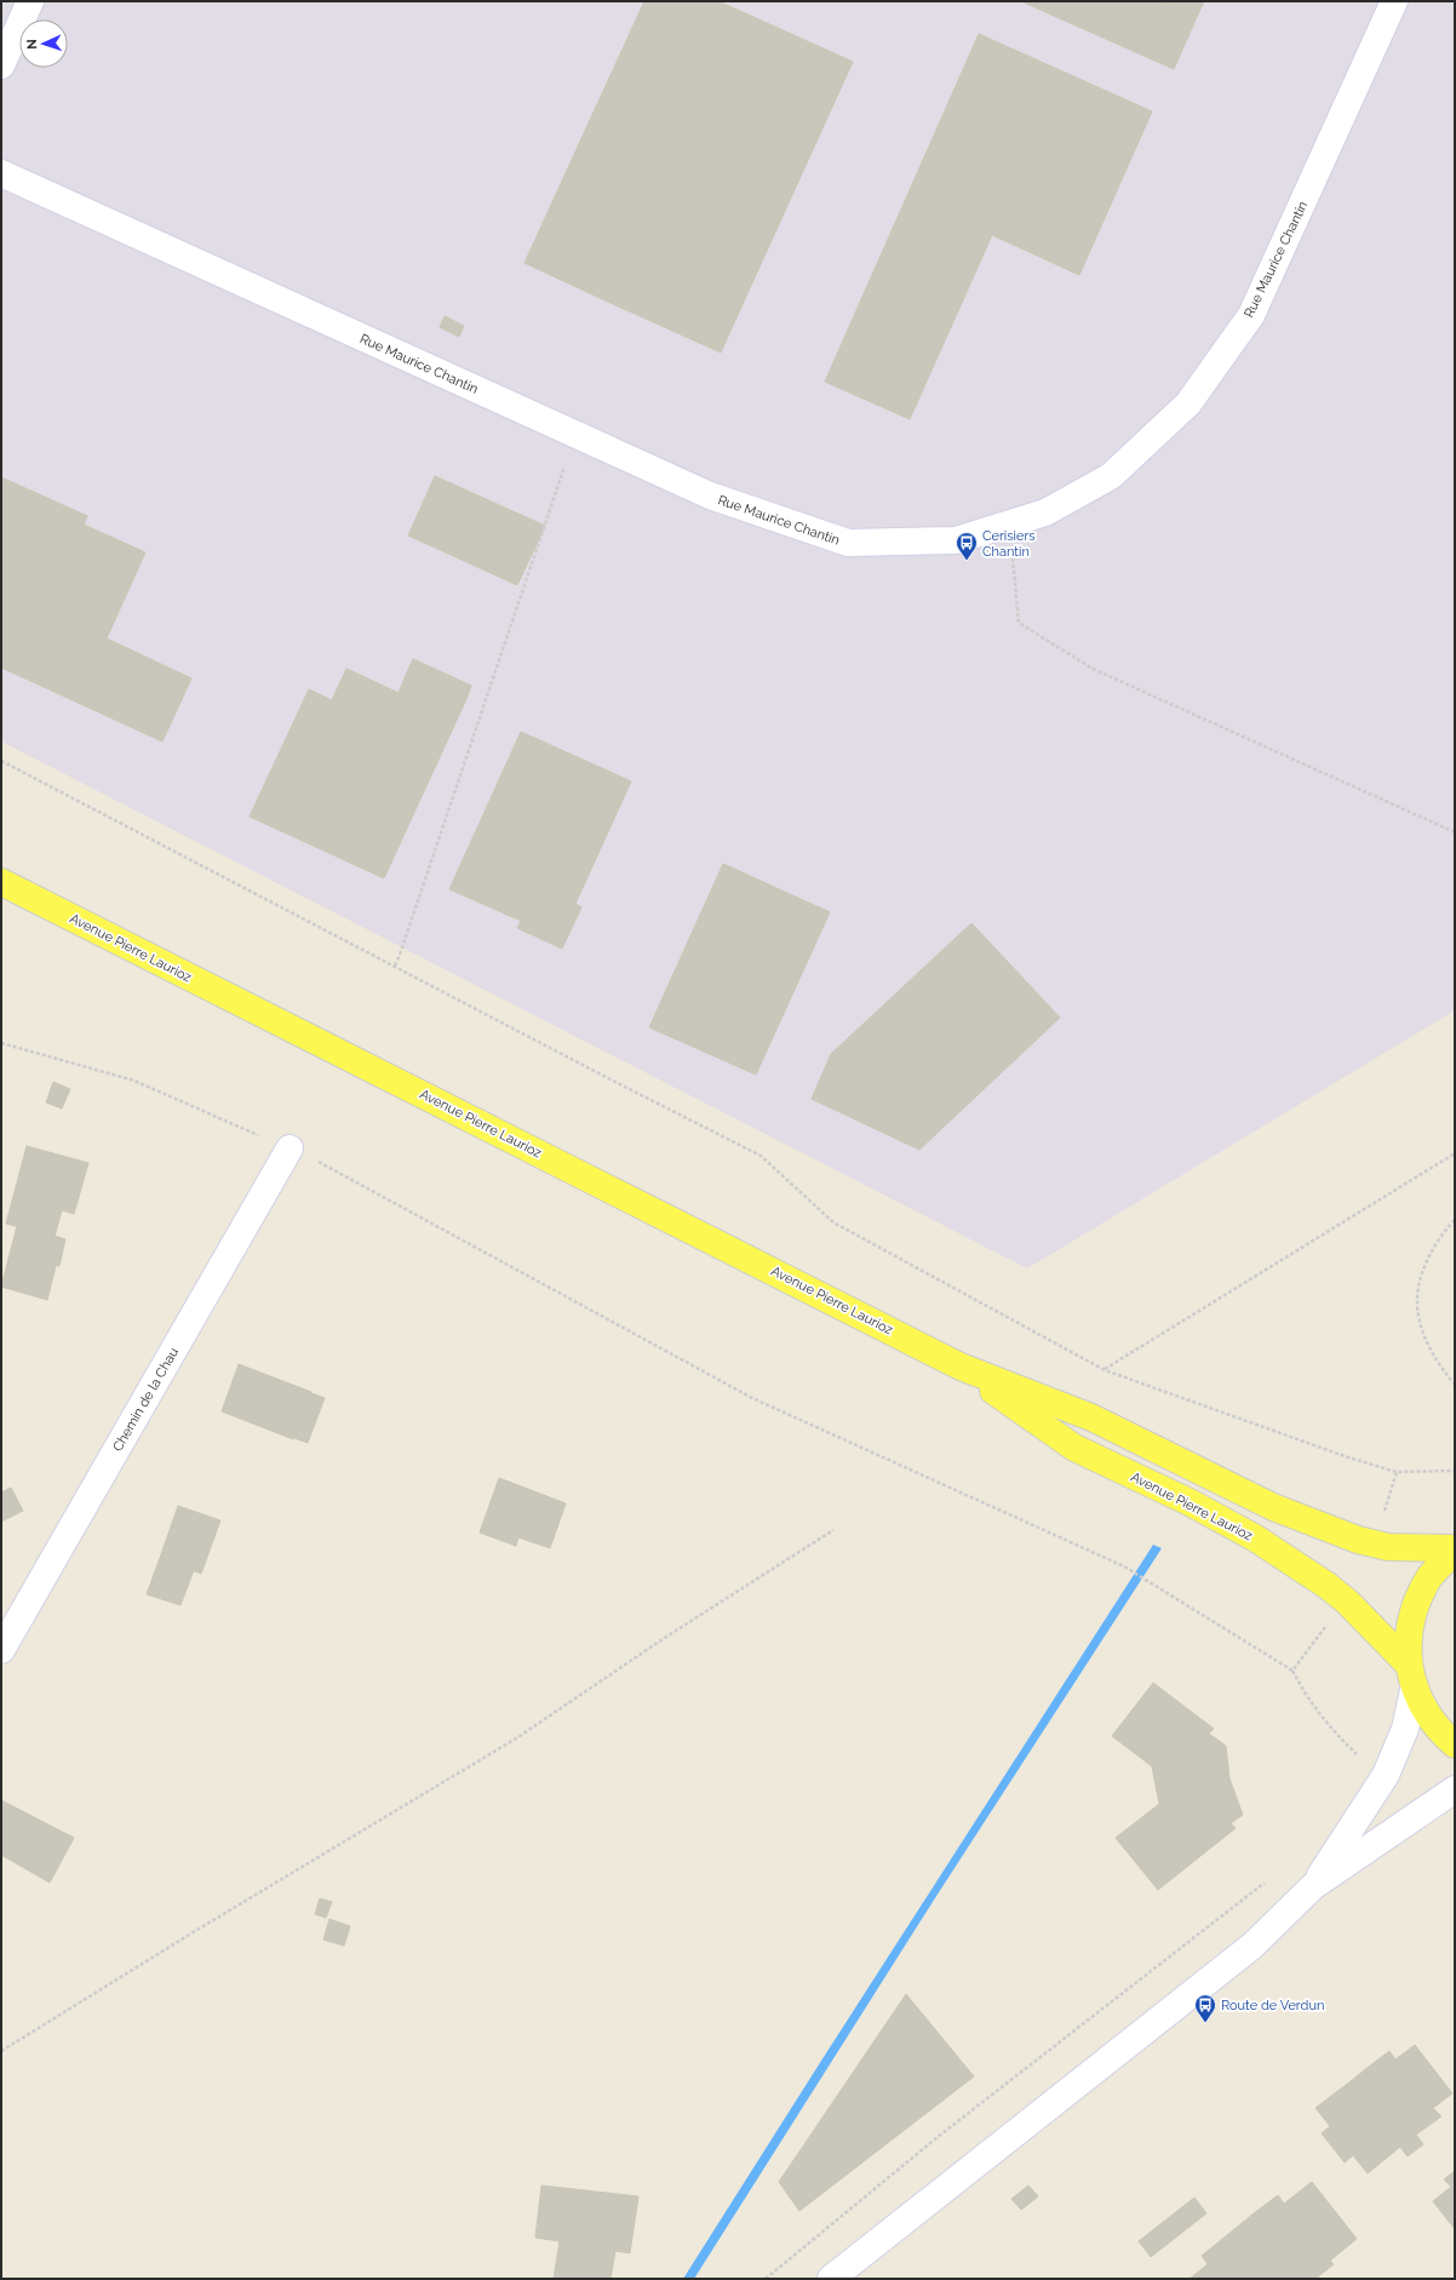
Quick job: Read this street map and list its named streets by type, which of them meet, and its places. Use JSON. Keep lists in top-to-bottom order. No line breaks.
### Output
{"streets":{"main road":["Avenue Pierre Laurioz"],"street":["Rue Maurice Chantin","Chemin de la Chau"]},"places":{"bus stop":["Cerisiers Chantin","Route de Verdun"]},"north":"left"}
